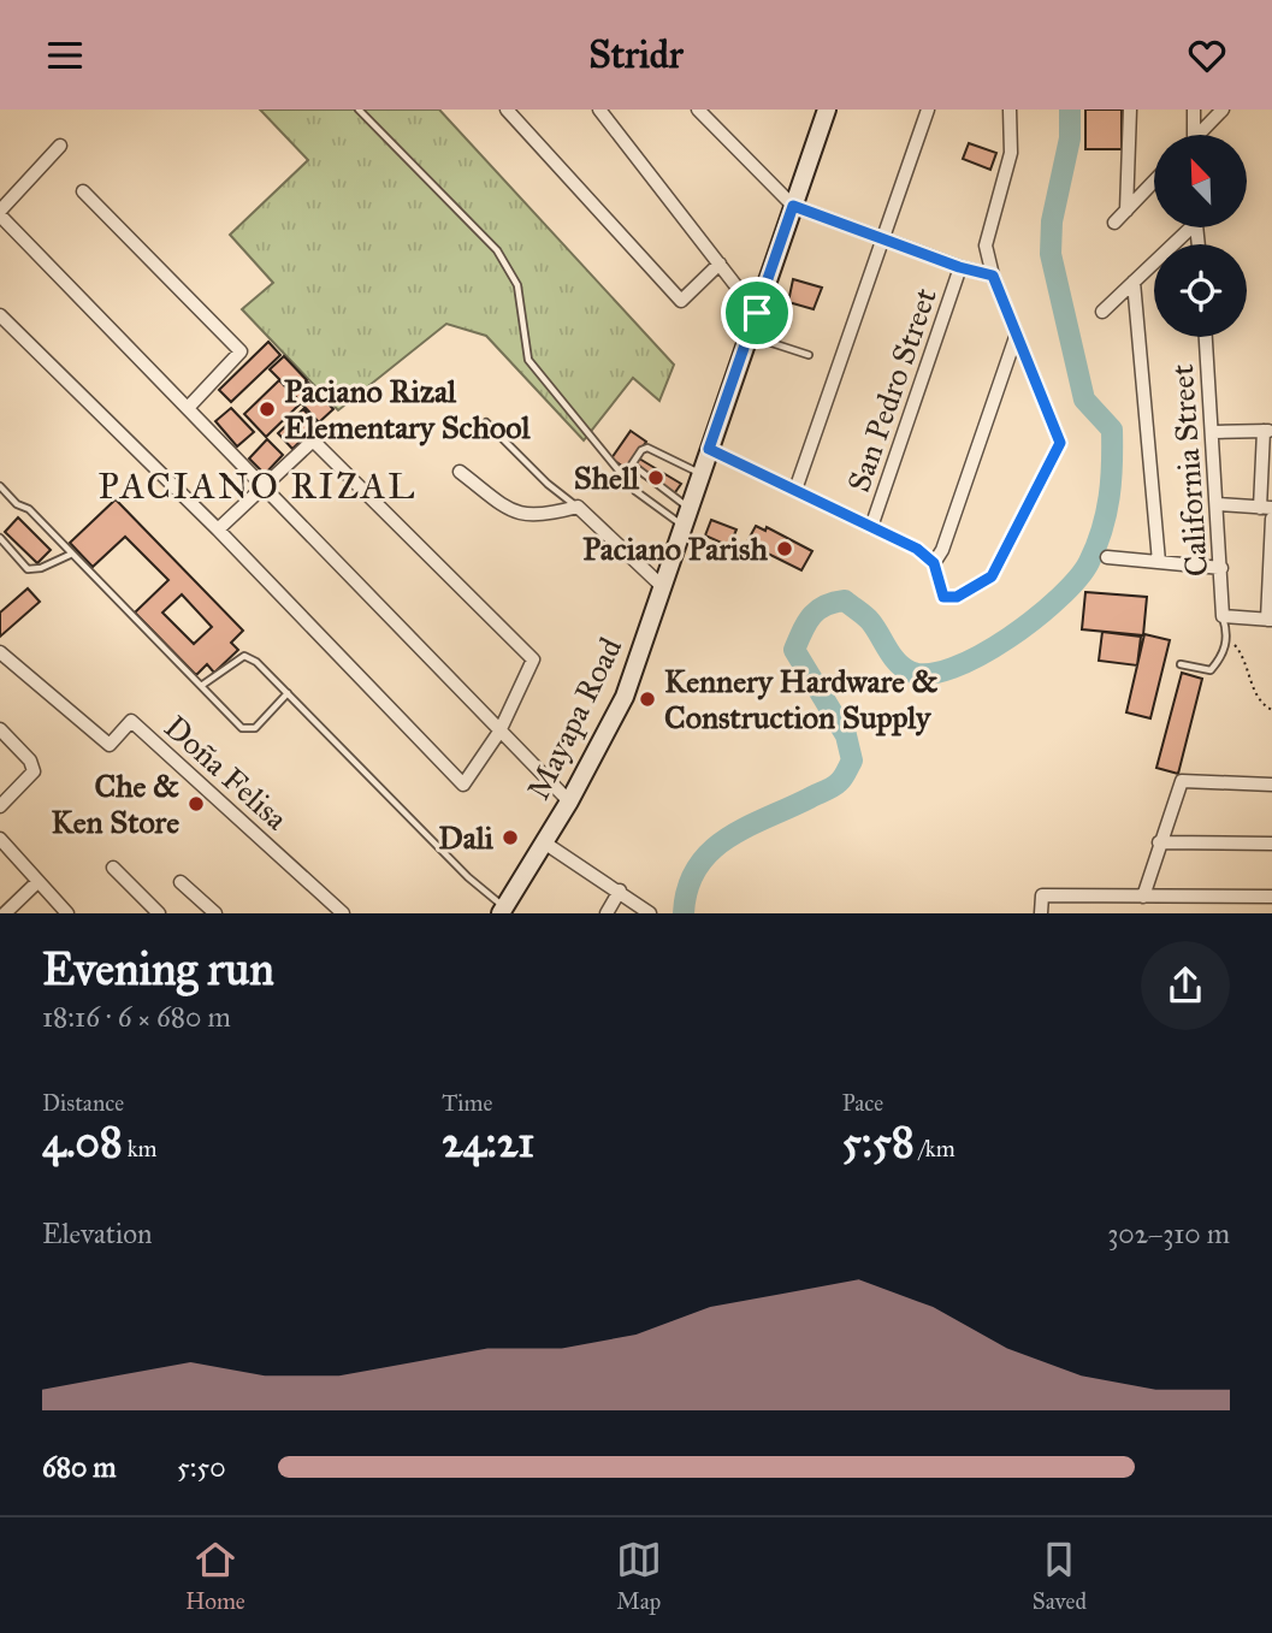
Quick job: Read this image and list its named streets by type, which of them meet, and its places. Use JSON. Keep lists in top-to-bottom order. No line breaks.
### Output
{"streets":{"main road":["Mayapa Road"],"street":["San Pedro Street","California Street","Doña Felisa"]},"districts":["PACIANO RIZAL"],"places":["Paciano Rizal Elementary School","Shell","Paciano Parish","Kennery Hardware & Construction Supply","Che & Ken Store","Dali"],"north":"top left","page":{"header":"Stridr","heading":["Evening run","18:16 · 6 × 680 m"],"stats":[["Distance","4.08 km"],["Time","24:21"],["Pace","5:58 /km"]],"chart":["Elevation","302–310 m"],"list":[{"name":"680 m","note":"5:50"}],"tabs":["Home","Map","Saved"]}}
